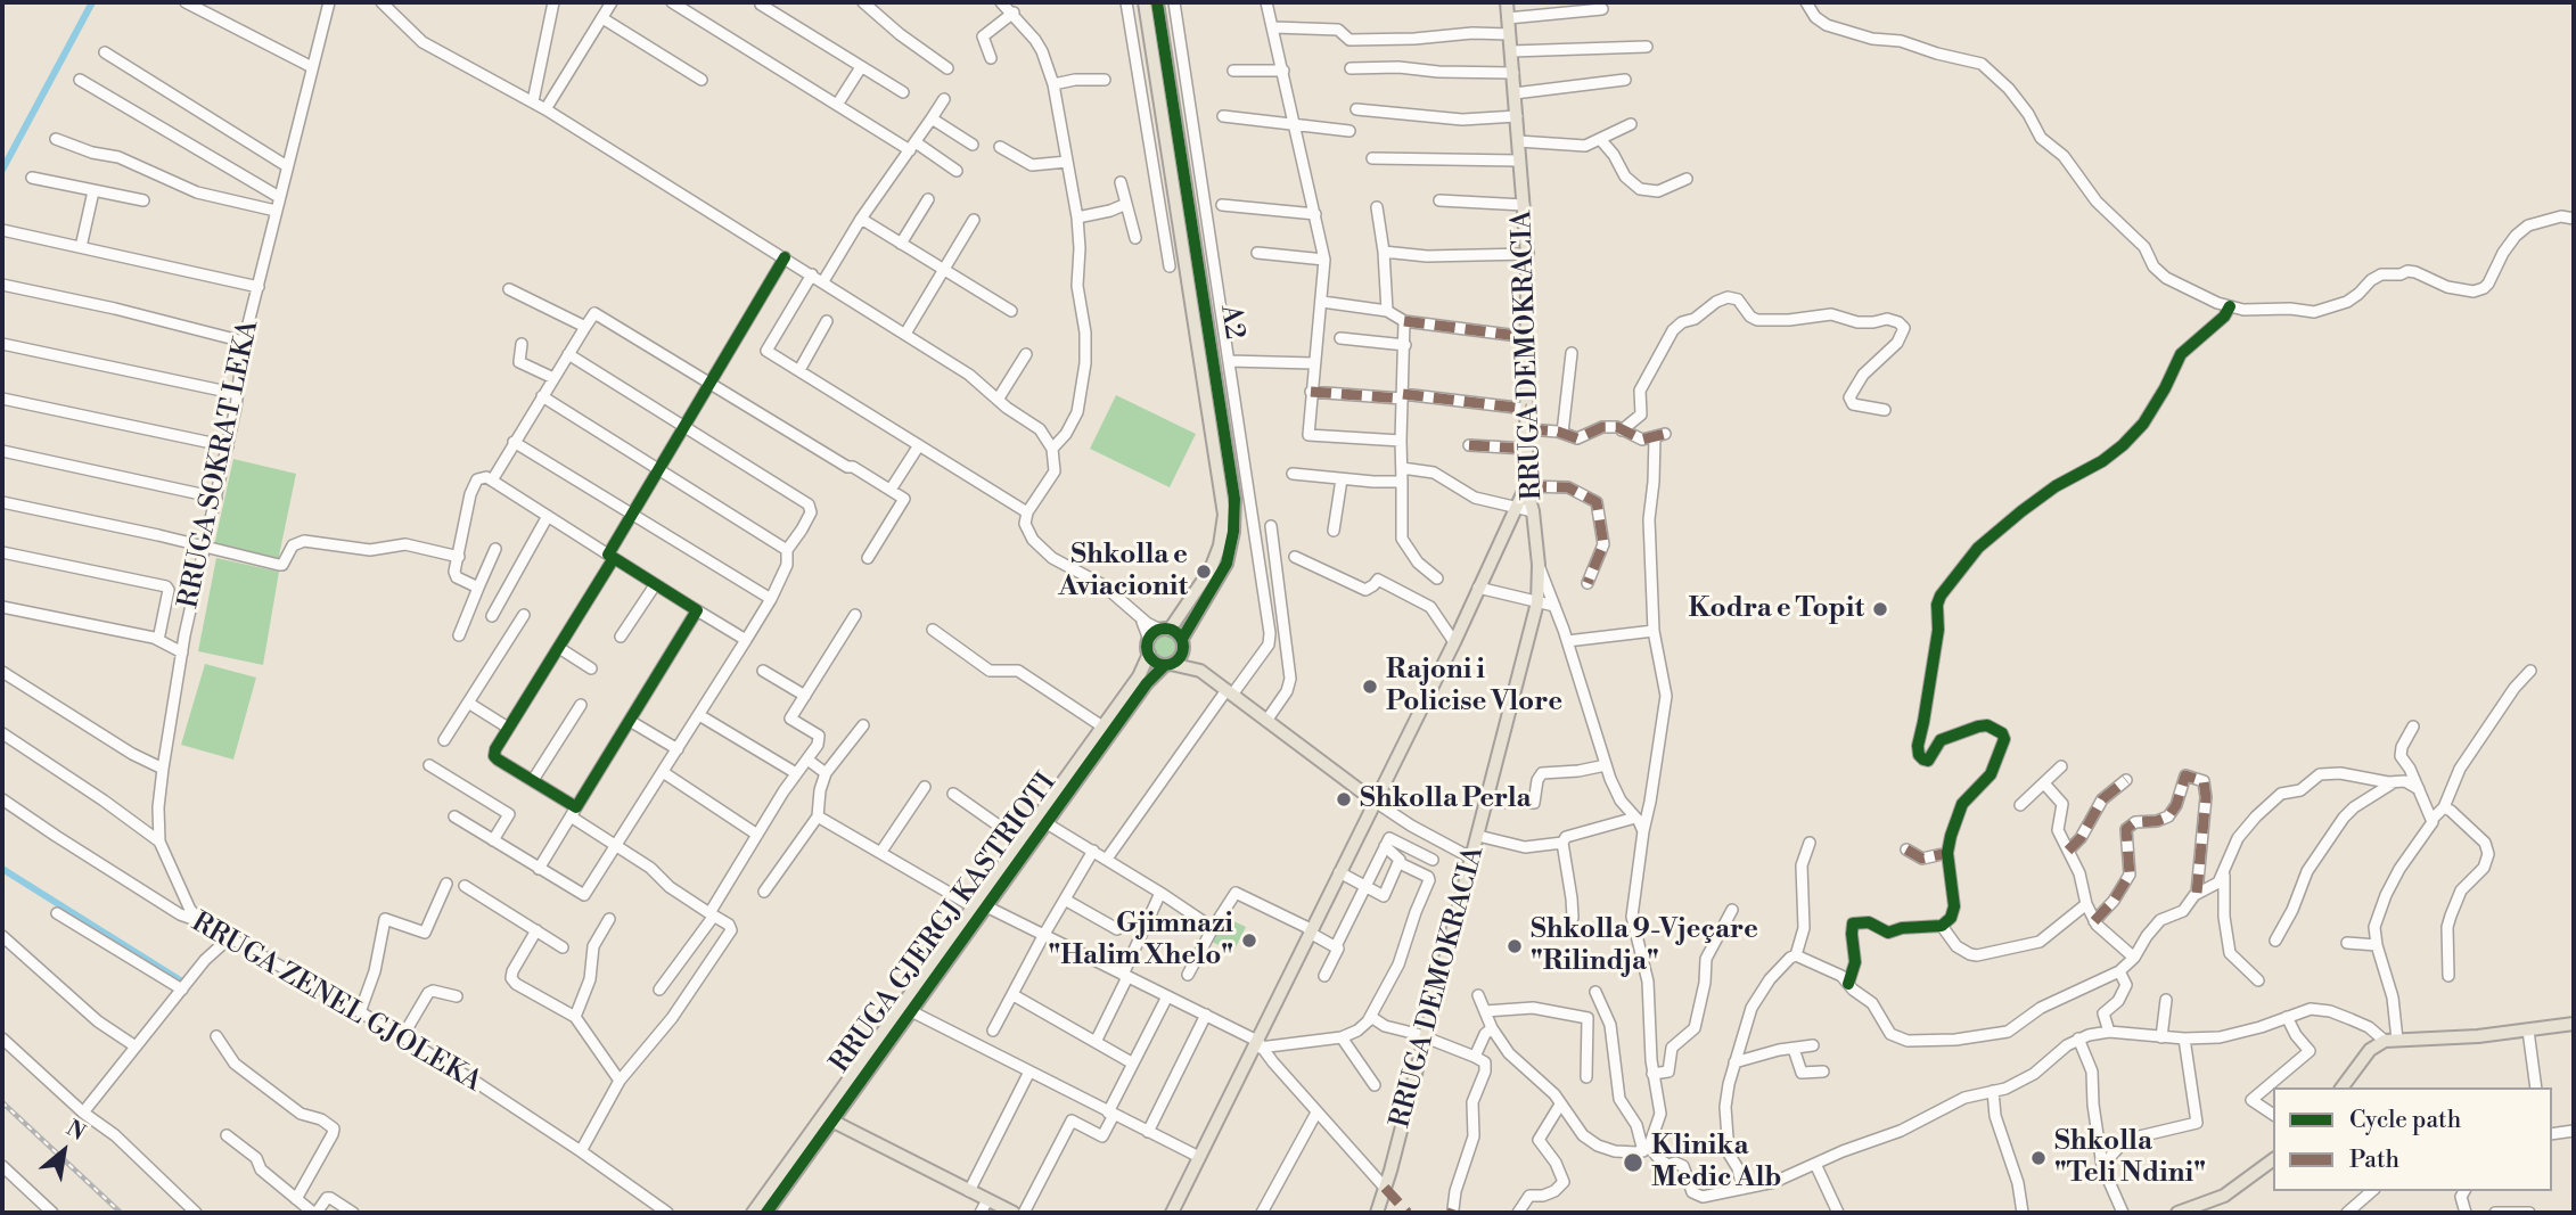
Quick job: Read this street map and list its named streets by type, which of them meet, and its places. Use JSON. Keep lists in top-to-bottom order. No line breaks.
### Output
{"streets":{"main road":["A2","RRUGA DEMOKRACIA","RRUGA GJERGJ KASTRIOTI"],"street":["RRUGA SOKRAT LEKA","RRUGA ZENEL GJOLEKA"]},"crossings":[["A2","RRUGA GJERGJ KASTRIOTI"],["RRUGA SOKRAT LEKA","RRUGA ZENEL GJOLEKA"]],"places":["Shkolla e Aviacionit","Kodra e Topit","Rajoni i Policise Vlore","Shkolla Perla","Gjimnazi \"Halim Xhelo\"","Shkolla 9-Vjeçare \"Rilindja\"","Shkolla \"Teli Ndini\"","Klinika Medic Alb"],"legend":["Cycle path","Path"],"north":"top right"}
